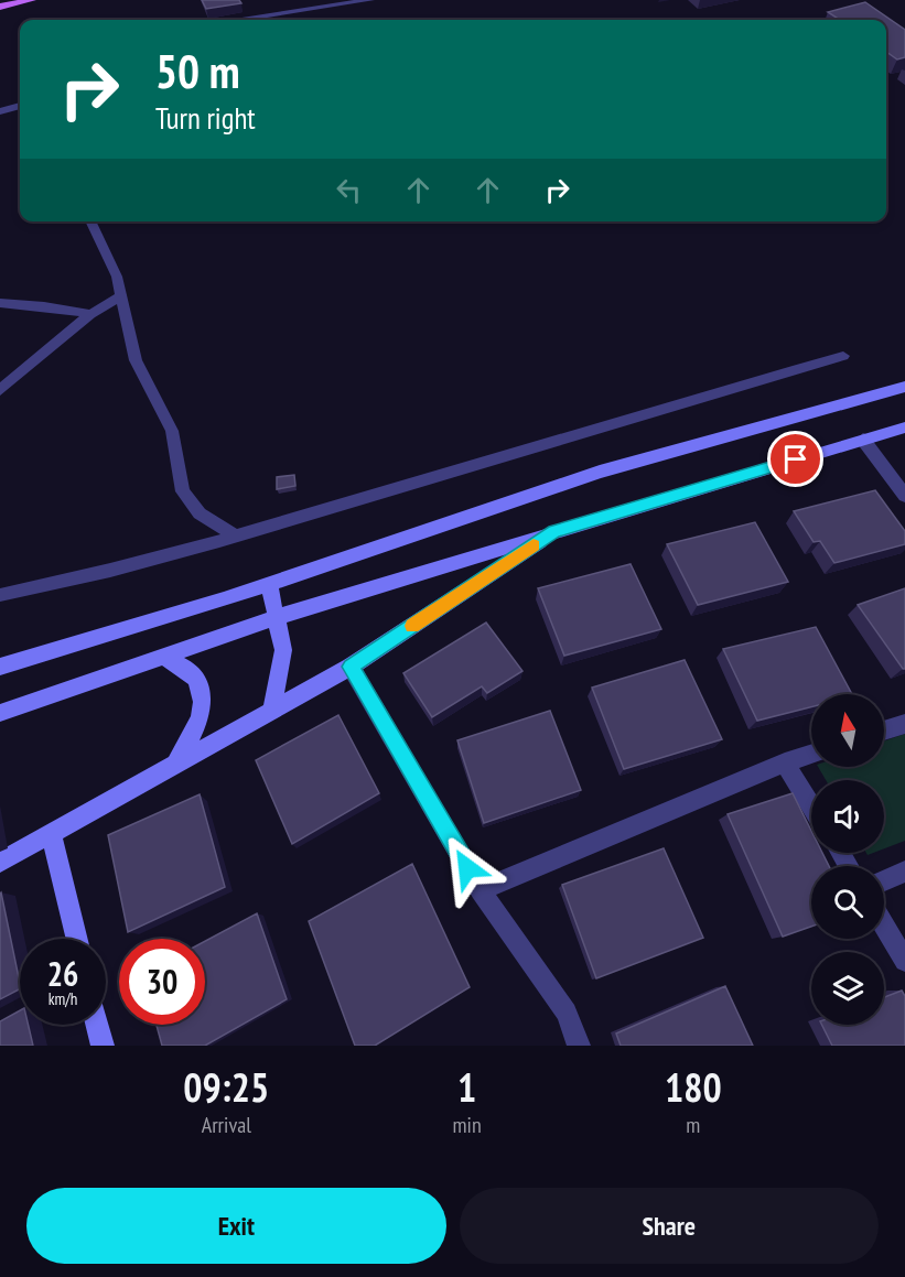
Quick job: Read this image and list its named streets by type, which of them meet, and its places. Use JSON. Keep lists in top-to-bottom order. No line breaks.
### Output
{"north":"top","page":{"turn":["50 m","Turn right"],"speed":"26 km/h","limit":"30","eta":["09:25","Arrival","1","min","180","m"],"buttons":["Exit","Share"]}}
